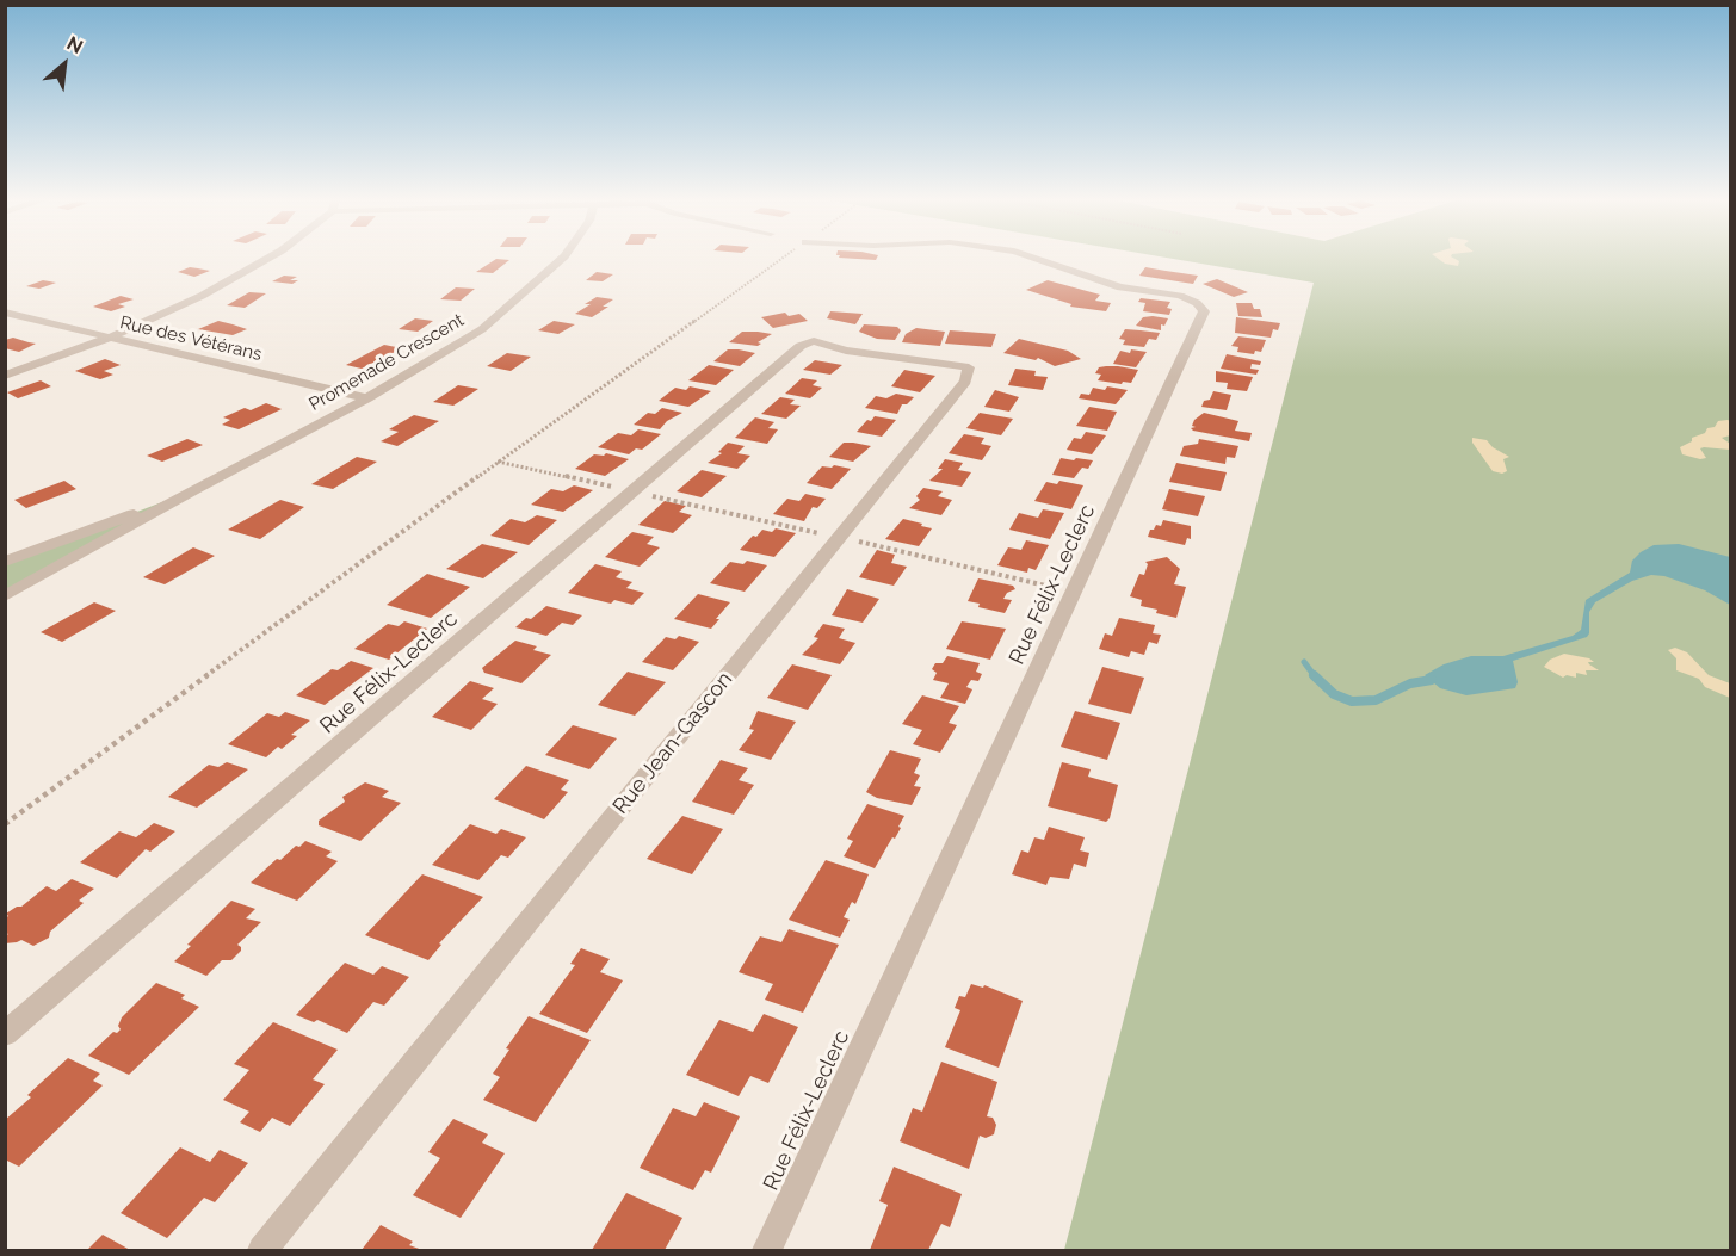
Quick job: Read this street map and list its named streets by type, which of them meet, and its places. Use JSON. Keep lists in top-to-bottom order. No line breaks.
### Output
{"streets":{"street":["Rue des Vétérans","Promenade Crescent","Rue Félix-Leclerc","Rue Jean-Gascon"]},"crossings":[["Rue des Vétérans","Promenade Crescent"],["Rue Félix-Leclerc","Rue Jean-Gascon"]],"north":"top right"}
